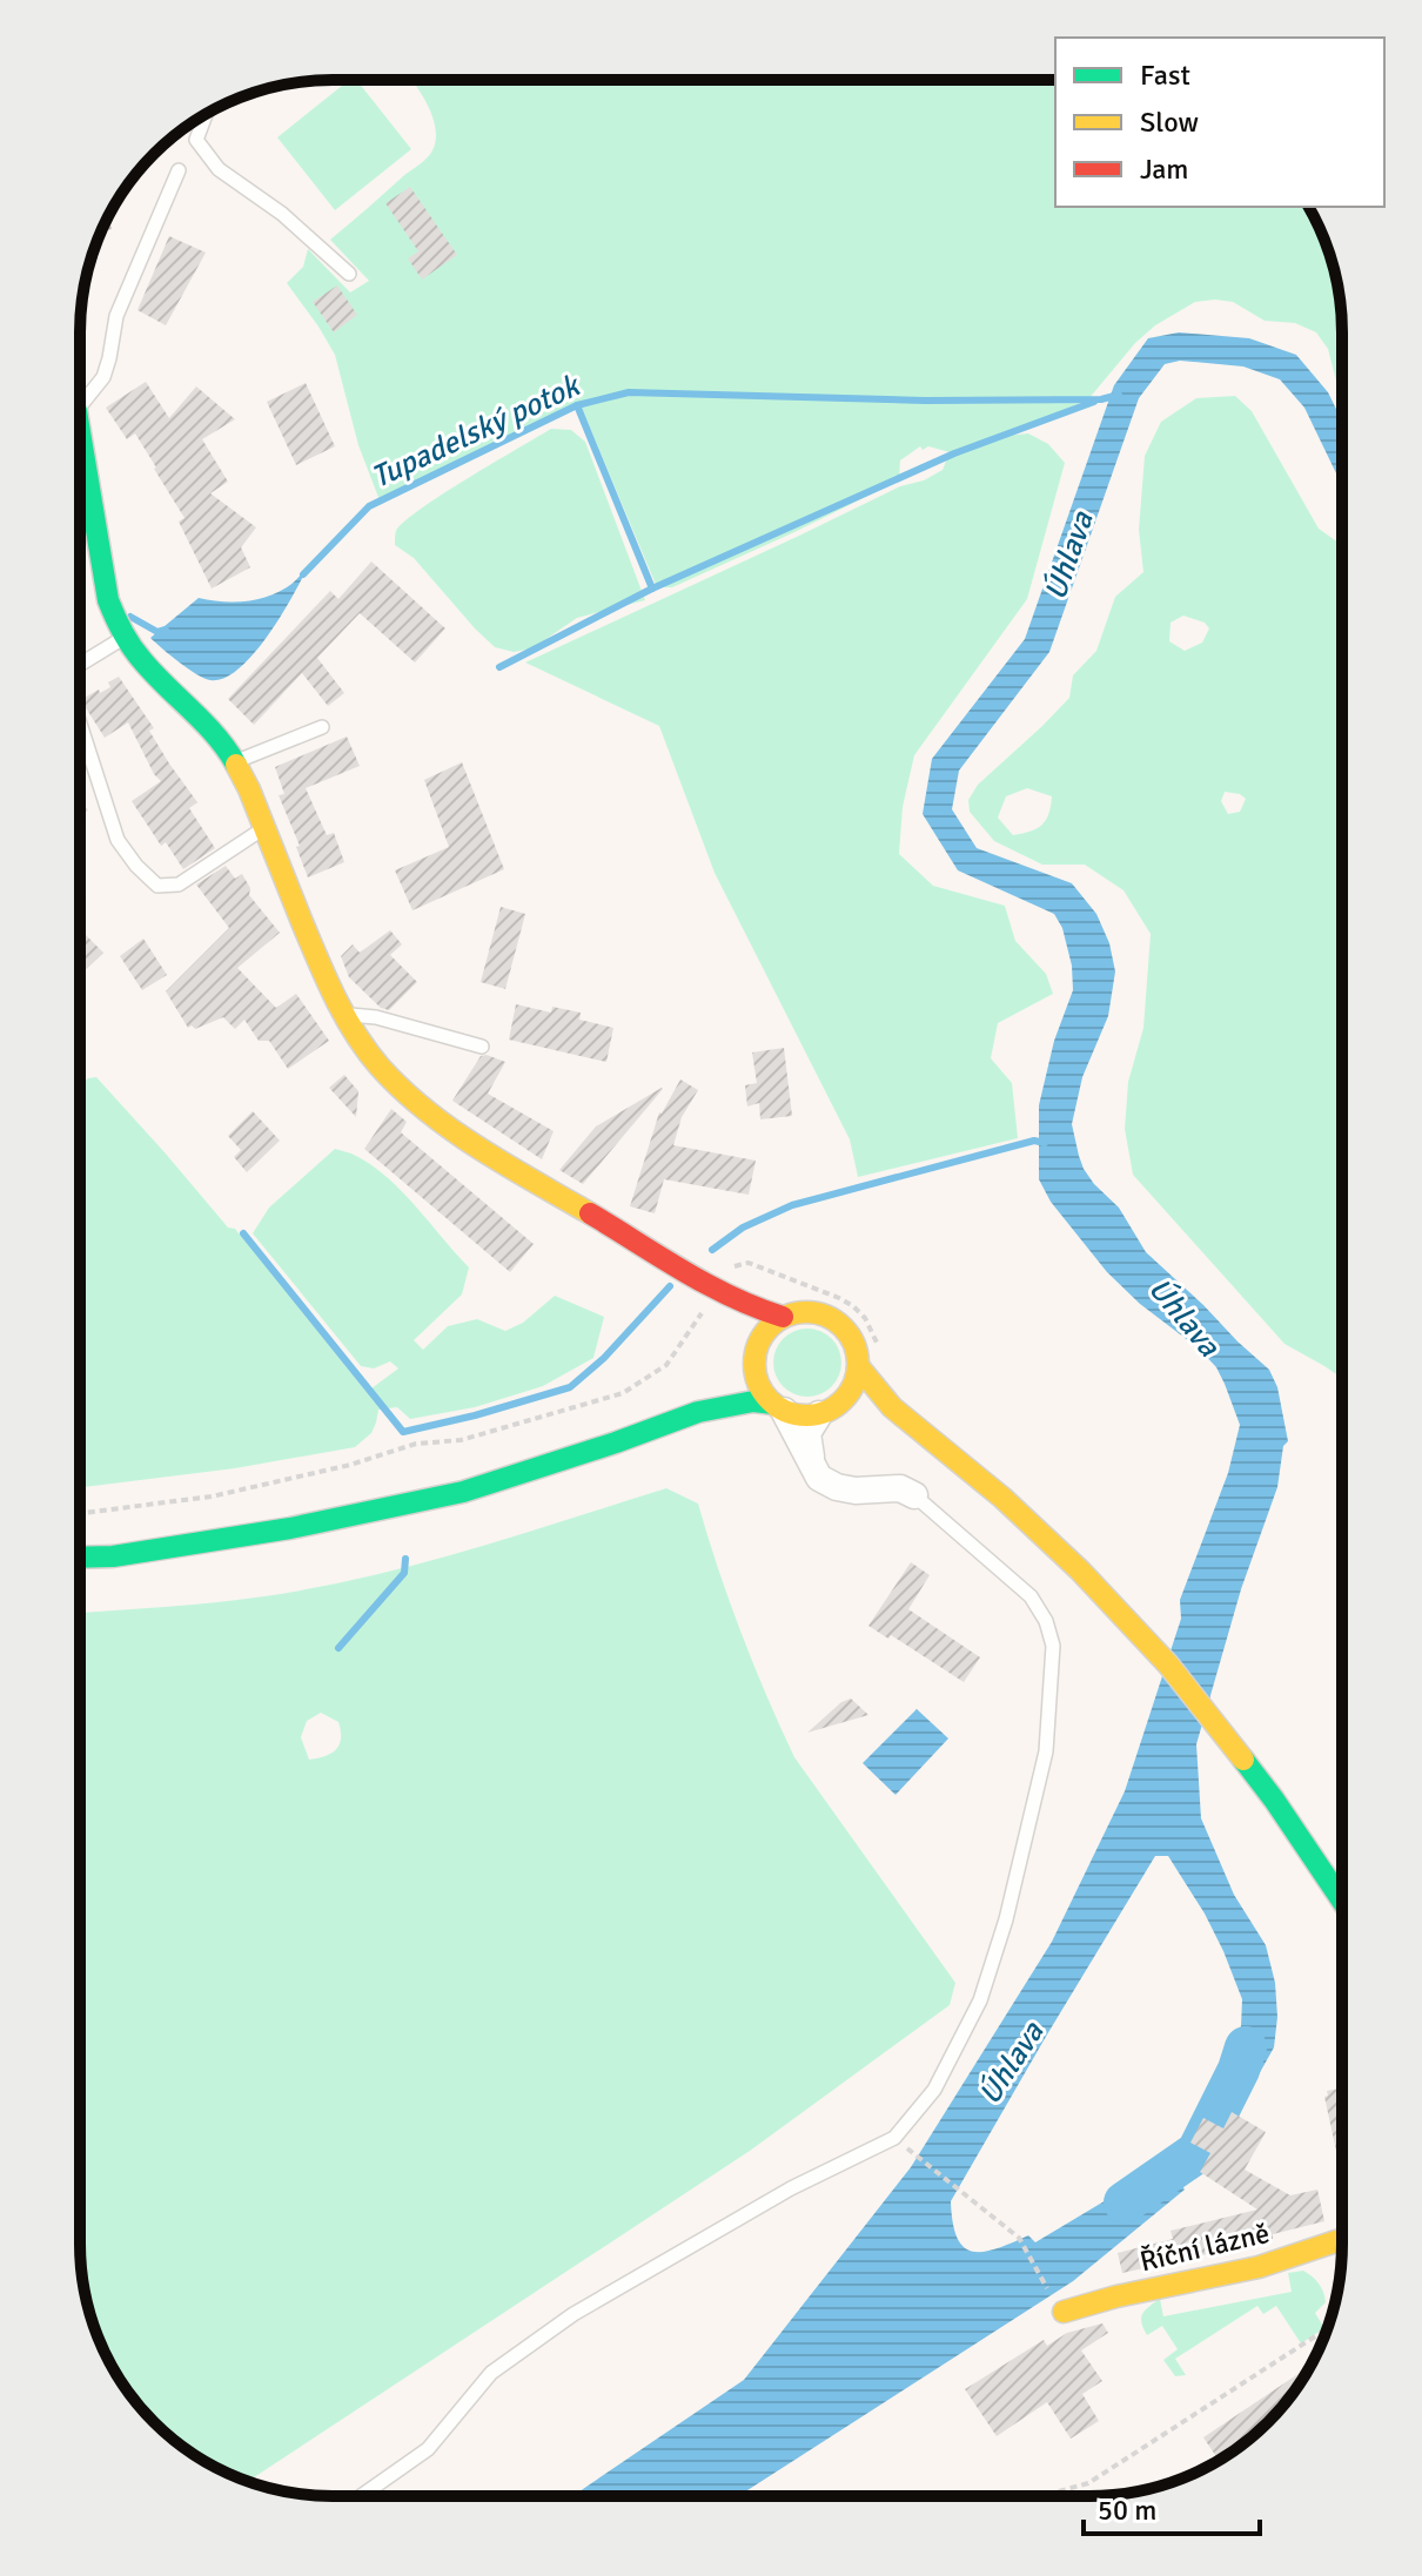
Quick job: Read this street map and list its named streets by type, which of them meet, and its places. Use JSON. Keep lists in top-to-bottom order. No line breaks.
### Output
{"streets":{"main road":["Říční lázně"]},"water":["Tupadelský potok","Úhlava"],"legend":["Fast","Slow","Jam"],"scale_bar":"50 m"}
